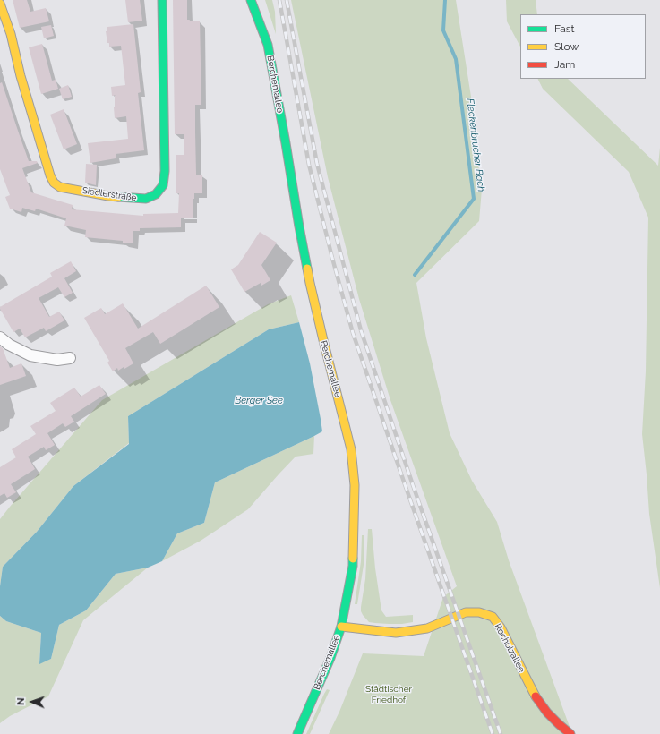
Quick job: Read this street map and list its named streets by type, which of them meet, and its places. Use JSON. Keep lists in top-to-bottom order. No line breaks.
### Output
{"streets":{"street":["Berchemallee","Siedlerstraße","Rocholzallee"]},"crossings":[["Berchemallee","Rocholzallee"]],"water":["Fleckenbrucher Bach","Berger See"],"parks":["Städtischer Friedhof"],"legend":["Fast","Slow","Jam"],"north":"left"}
